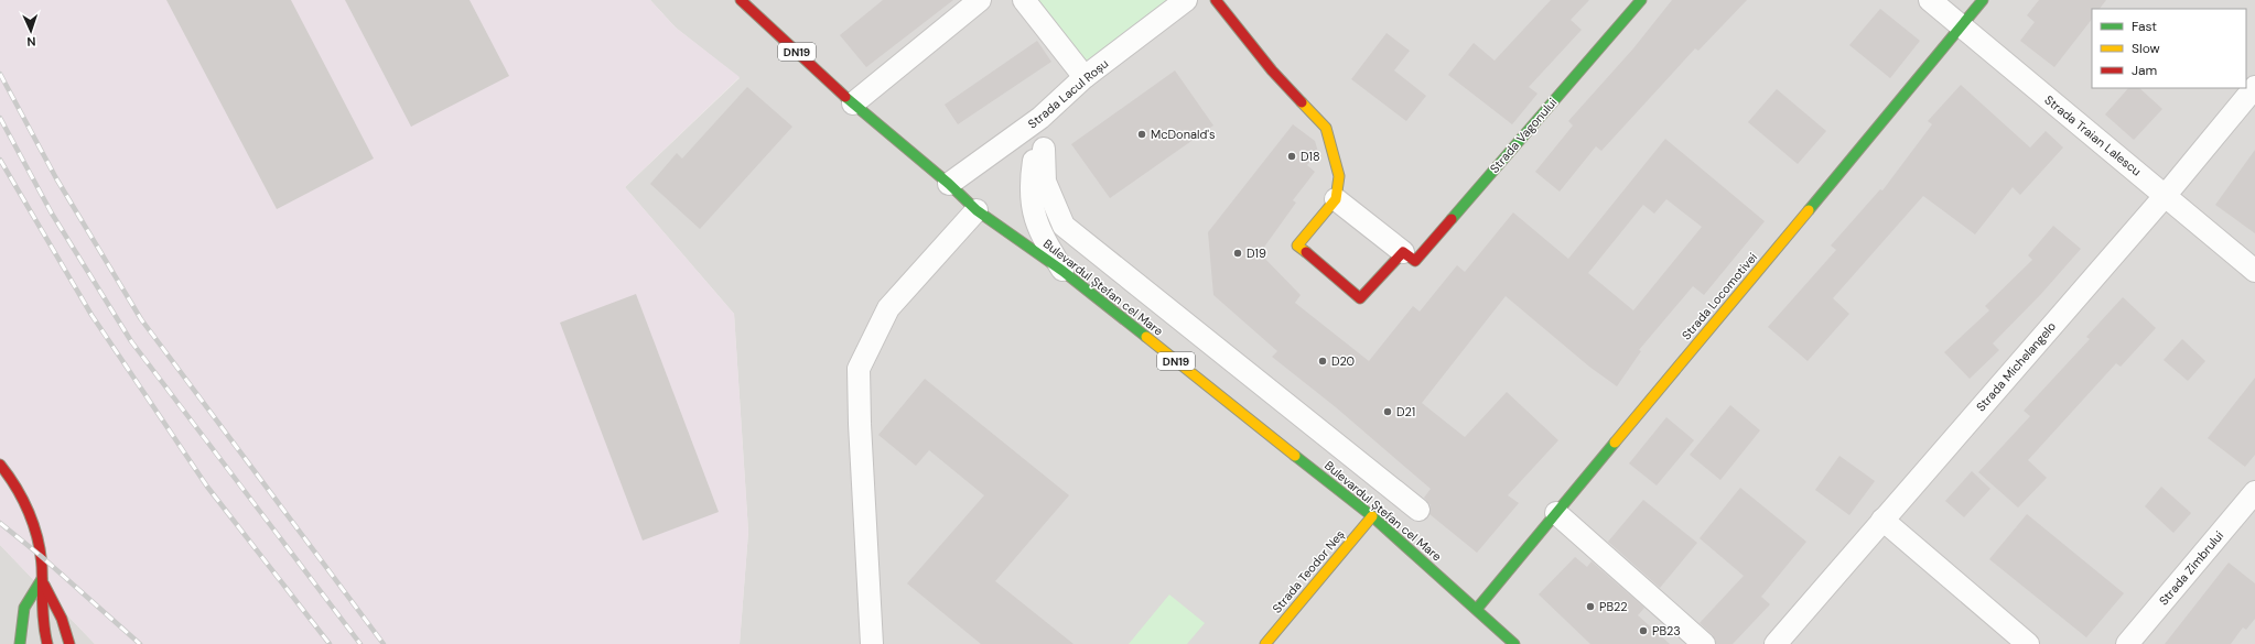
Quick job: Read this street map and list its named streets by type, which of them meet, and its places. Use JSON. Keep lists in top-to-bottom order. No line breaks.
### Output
{"streets":{"street":["DN19","Strada Lacul Roșu","Strada Vagonului","Strada Traian Lalescu","Bulevardul Ștefan cel Mare","Strada Locomotivei","Strada Michelangelo","Strada Zimbrului","Strada Teodor Neș"]},"crossings":[["Strada Lacul Roșu","Bulevardul Ștefan cel Mare"],["Strada Traian Lalescu","Strada Locomotivei"],["Strada Traian Lalescu","Strada Michelangelo"],["Bulevardul Ștefan cel Mare","Strada Locomotivei"],["Bulevardul Ștefan cel Mare","Strada Teodor Neș"]],"places":["McDonald's","D18","D19","D20","D21","PB22","PB23"],"legend":["Fast","Slow","Jam"],"north":"bottom"}
